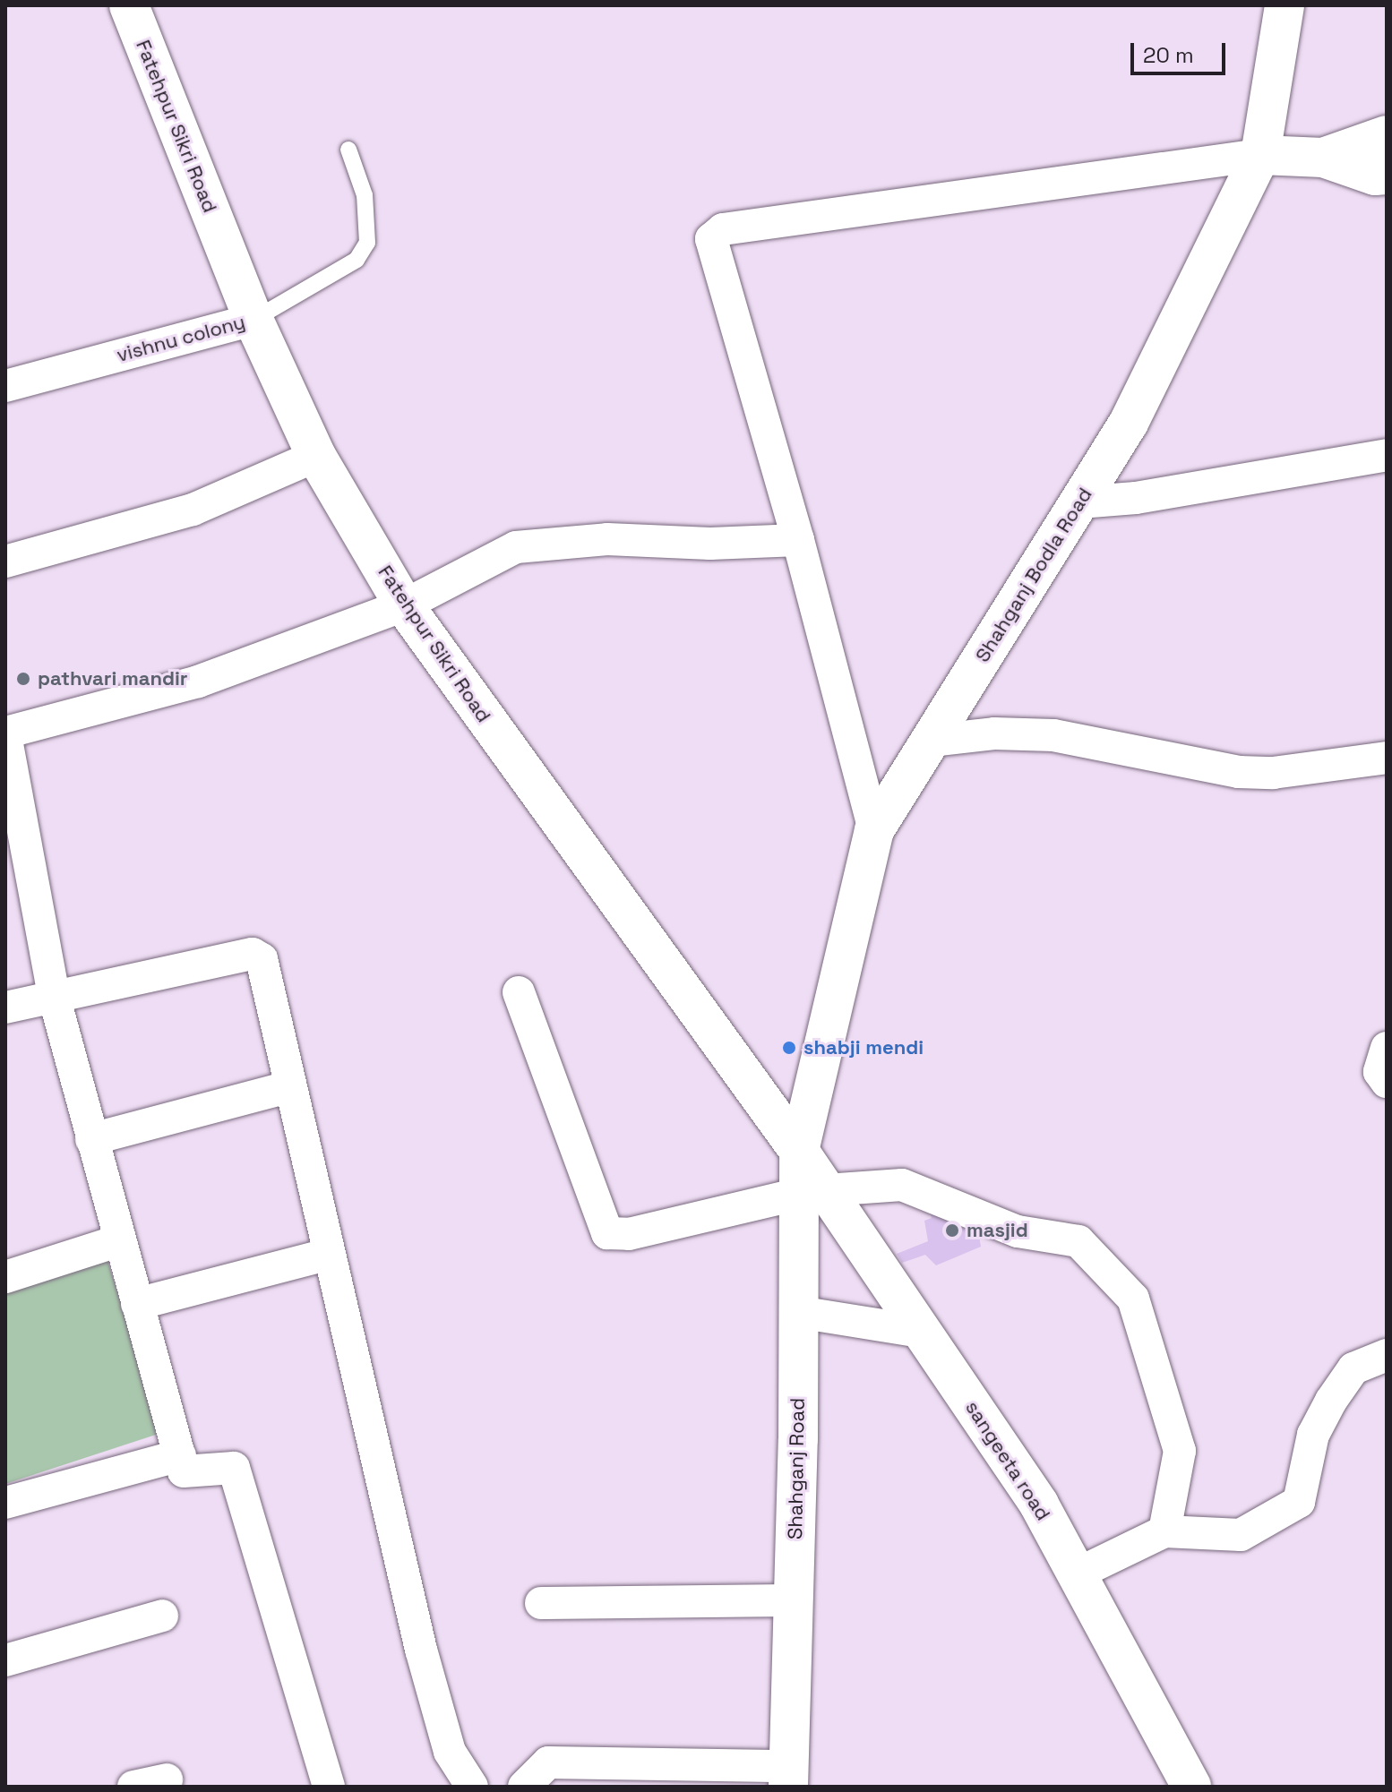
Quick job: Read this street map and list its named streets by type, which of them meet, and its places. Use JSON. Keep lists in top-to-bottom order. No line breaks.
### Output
{"streets":{"main road":["Fatehpur Sikri Road","Shahganj Bodla Road","sangeeta road","Shahganj Road"],"street":["vishnu colony"]},"crossings":[["Fatehpur Sikri Road","vishnu colony"],["Fatehpur Sikri Road","Shahganj Bodla Road"],["Fatehpur Sikri Road","Shahganj Road"],["Shahganj Bodla Road","Shahganj Road"],["sangeeta road","Shahganj Road"]],"places":["pathvari mandir","shabji mendi","masjid"],"scale_bar":"20 m"}
